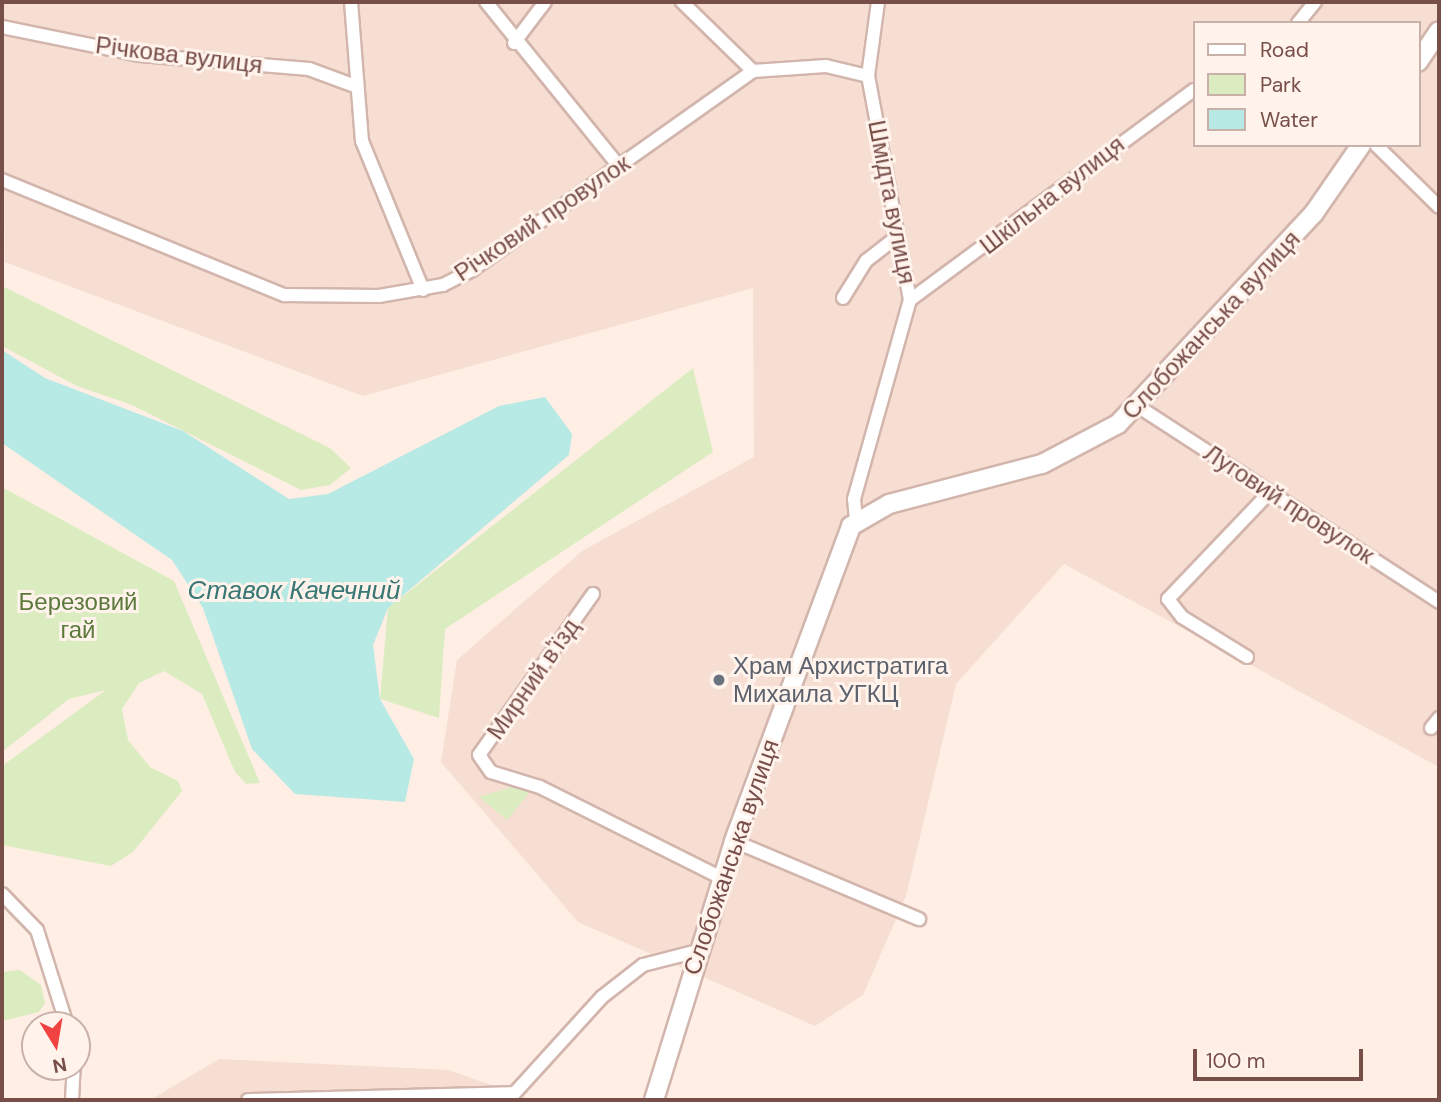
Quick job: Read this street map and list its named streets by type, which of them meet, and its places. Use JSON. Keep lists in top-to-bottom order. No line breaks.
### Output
{"streets":{"street":["Річкова вулиця","Шкільна вулиця","Шмідта вулиця","Річковий провулок","Слобожанська вулиця","Луговий провулок","Мирний в'їзд"]},"crossings":[["Шкільна вулиця","Шмідта вулиця"],["Шмідта вулиця","Слобожанська вулиця"],["Слобожанська вулиця","Луговий провулок"],["Слобожанська вулиця","Мирний в'їзд"]],"water":["Ставок Качечний"],"parks":["Березовий гай"],"places":["Храм Архистратига Михаила УГКЦ"],"legend":["Road","Park","Water"],"scale_bar":"100 m","north":"bottom"}
